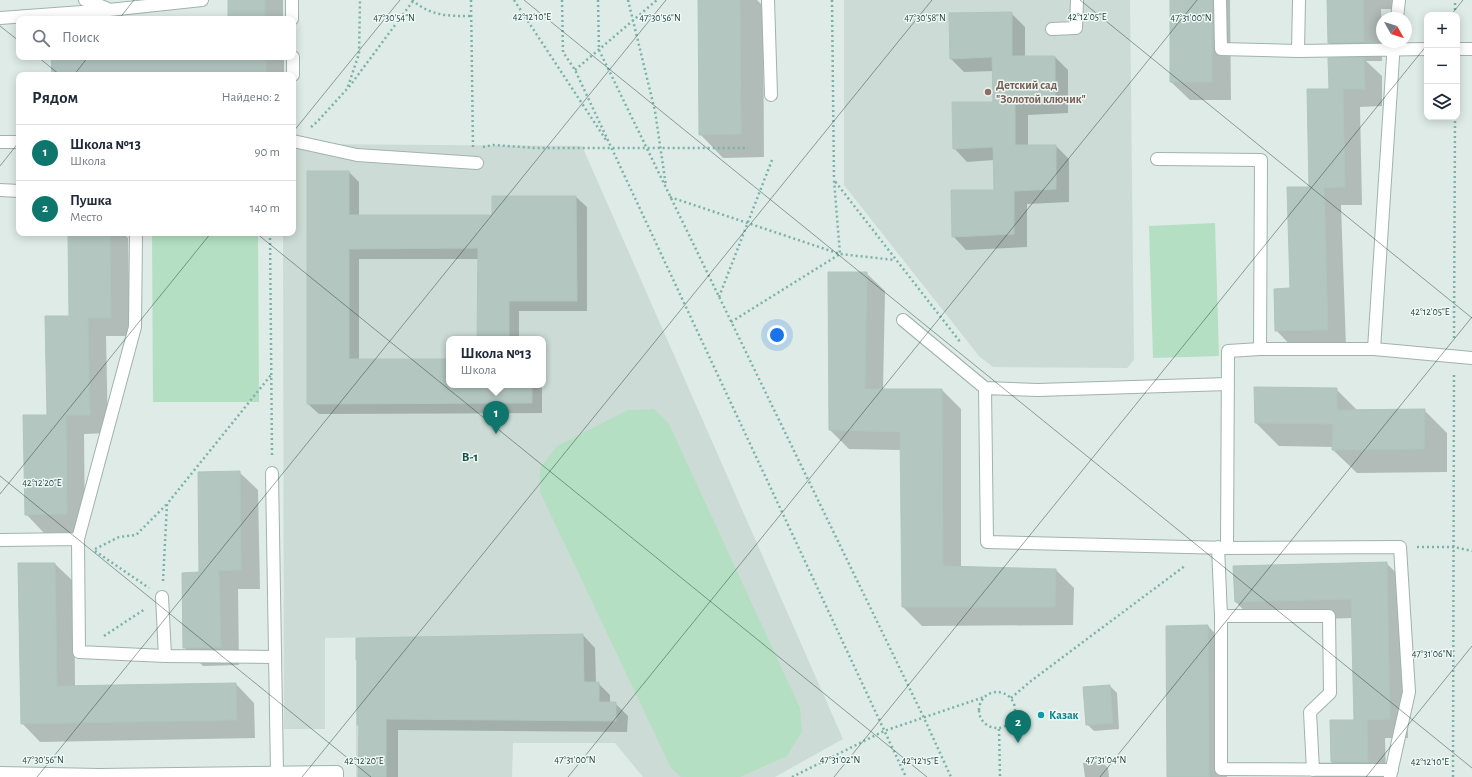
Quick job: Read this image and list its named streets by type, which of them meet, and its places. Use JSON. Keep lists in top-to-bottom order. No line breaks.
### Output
{"districts":["В-1"],"places":["Детский сад \"Золотой ключик\"","Казак"],"north":"bottom right","page":{"map_buttons":["+","−"],"search":"Поиск","heading":["Рядом","Найдено: 2"],"list":[{"mark":"1","name":"Школа №13","note":"Школа","value":"90 m"},{"mark":"2","name":"Пушка","note":"Место","value":"140 m"}],"popup":["Школа №13","Школа"],"pins":["1","2"]},"coordinates":["42°12'10\"E","42°12'05\"E","47°30'54\"N","47°30'56\"N","47°30'58\"N","47°31'00\"N","42°12'20\"E","47°31'06\"N","47°31'02\"N","47°31'04\"N","42°12'15\"E"]}
